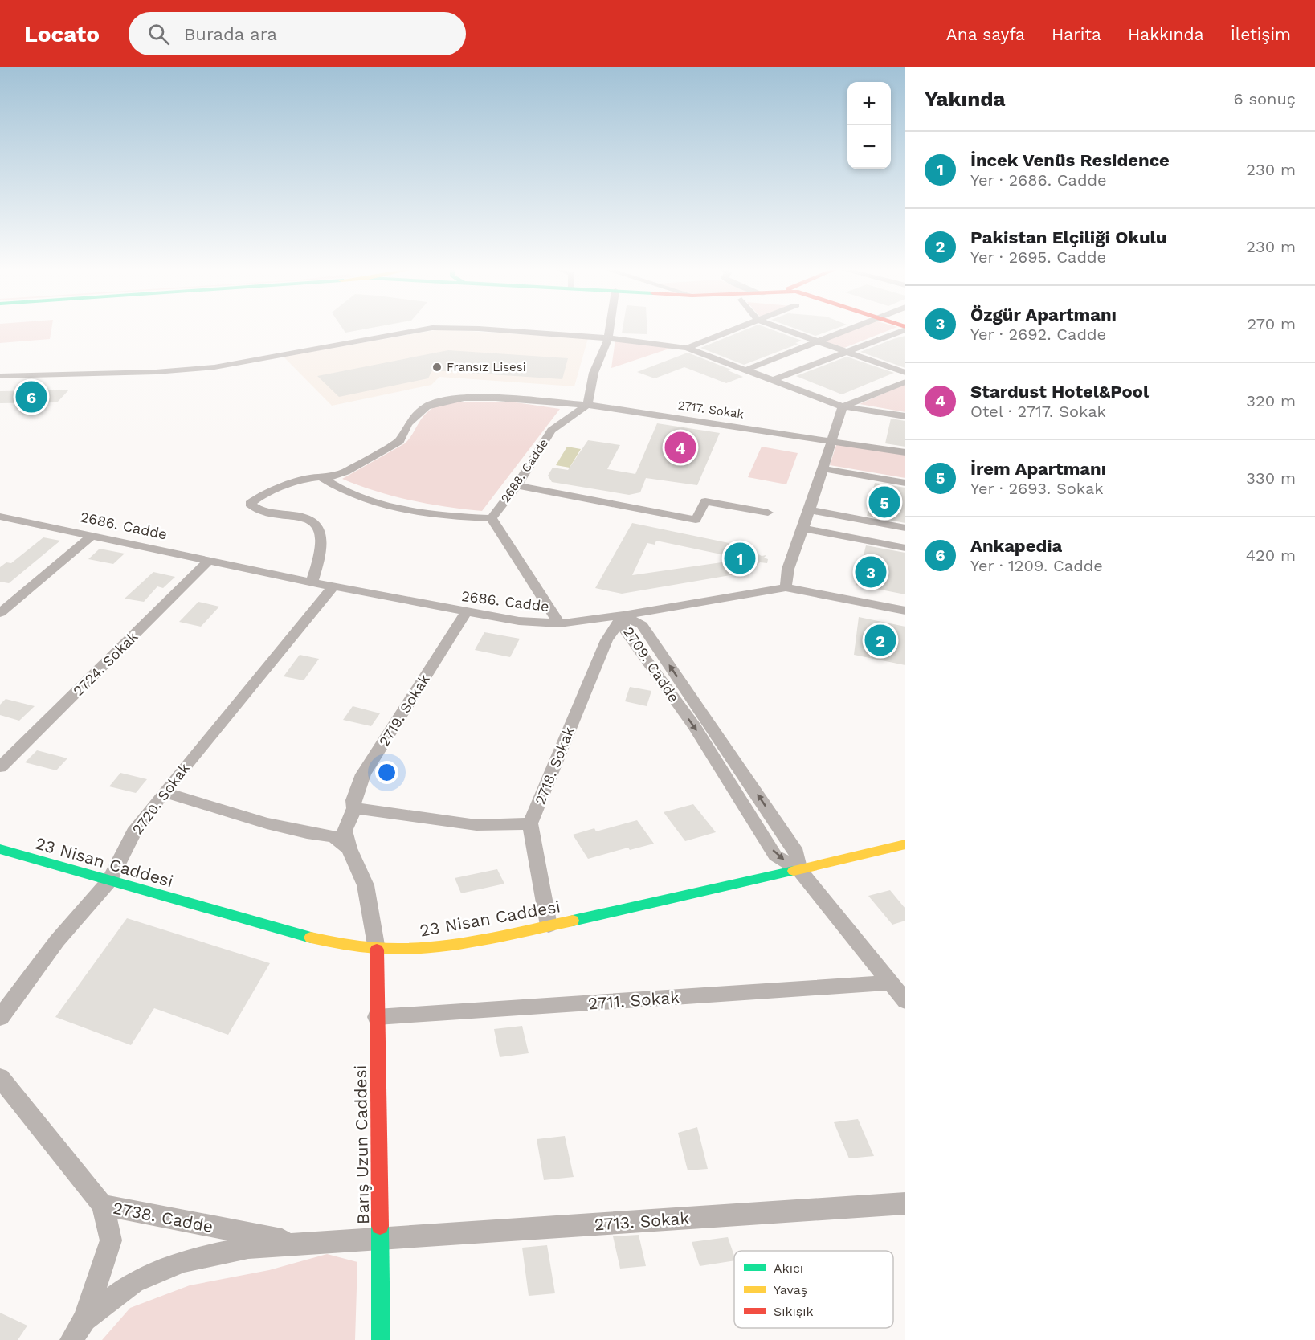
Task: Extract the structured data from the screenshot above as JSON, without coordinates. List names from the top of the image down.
{
  "streets": {
    "main road": ["23 Nisan Caddesi", "Barış Uzun Caddesi"],
    "street": [
      "2717. Sokak",
      "2688. Cadde",
      "2686. Cadde",
      "2724. Sokak",
      "2709. Cadde",
      "2719. Sokak",
      "2718. Sokak",
      "2720. Sokak",
      "2711. Sokak",
      "2738. Cadde",
      "2713. Sokak"
    ]
  },
  "crossings": [
    ["2717. Sokak", "2688. Cadde"],
    ["2717. Sokak", "2686. Cadde"],
    ["2688. Cadde", "2686. Cadde"],
    ["2686. Cadde", "2724. Sokak"],
    ["2686. Cadde", "2709. Cadde"],
    ["2686. Cadde", "2719. Sokak"],
    ["2686. Cadde", "2718. Sokak"],
    ["2686. Cadde", "2720. Sokak"],
    ["2709. Cadde", "2718. Sokak"],
    ["2709. Cadde", "23 Nisan Caddesi"],
    ["2709. Cadde", "2711. Sokak"],
    ["2719. Sokak", "23 Nisan Caddesi"],
    ["2719. Sokak", "Barış Uzun Caddesi"],
    ["2718. Sokak", "23 Nisan Caddesi"],
    ["2720. Sokak", "23 Nisan Caddesi"],
    ["23 Nisan Caddesi", "Barış Uzun Caddesi"],
    ["2711. Sokak", "Barış Uzun Caddesi"],
    ["Barış Uzun Caddesi", "2738. Cadde"],
    ["Barış Uzun Caddesi", "2713. Sokak"],
    ["2738. Cadde", "2713. Sokak"]
  ],
  "places": ["Fransız Lisesi"],
  "legend": ["Akıcı", "Yavaş", "Sıkışık"],
  "page": {
    "header": "Locato",
    "search": "Burada ara",
    "nav": [
      "Ana sayfa",
      "Harita",
      "Hakkında",
      "İletişim"
    ],
    "heading": ["Yakında", "6 sonuç"],
    "map_buttons": ["+", "−"],
    "list": [
      {
        "mark": "1",
        "name": "İncek Venüs Residence",
        "note": "Yer · 2686. Cadde",
        "value": "230 m"
      },
      {
        "mark": "2",
        "name": "Pakistan Elçiliği Okulu",
        "note": "Yer · 2695. Cadde",
        "value": "230 m"
      },
      {
        "mark": "3",
        "name": "Özgür Apartmanı",
        "note": "Yer · 2692. Cadde",
        "value": "270 m"
      },
      {
        "mark": "4",
        "name": "Stardust Hotel&Pool",
        "note": "Otel · 2717. Sokak",
        "value": "320 m"
      },
      {
        "mark": "5",
        "name": "İrem Apartmanı",
        "note": "Yer · 2693. Sokak",
        "value": "330 m"
      },
      {
        "mark": "6",
        "name": "Ankapedia",
        "note": "Yer · 1209. Cadde",
        "value": "420 m"
      }
    ],
    "pins": [
      "6",
      "4",
      "5",
      "1",
      "3",
      "2"
    ]
  }
}
